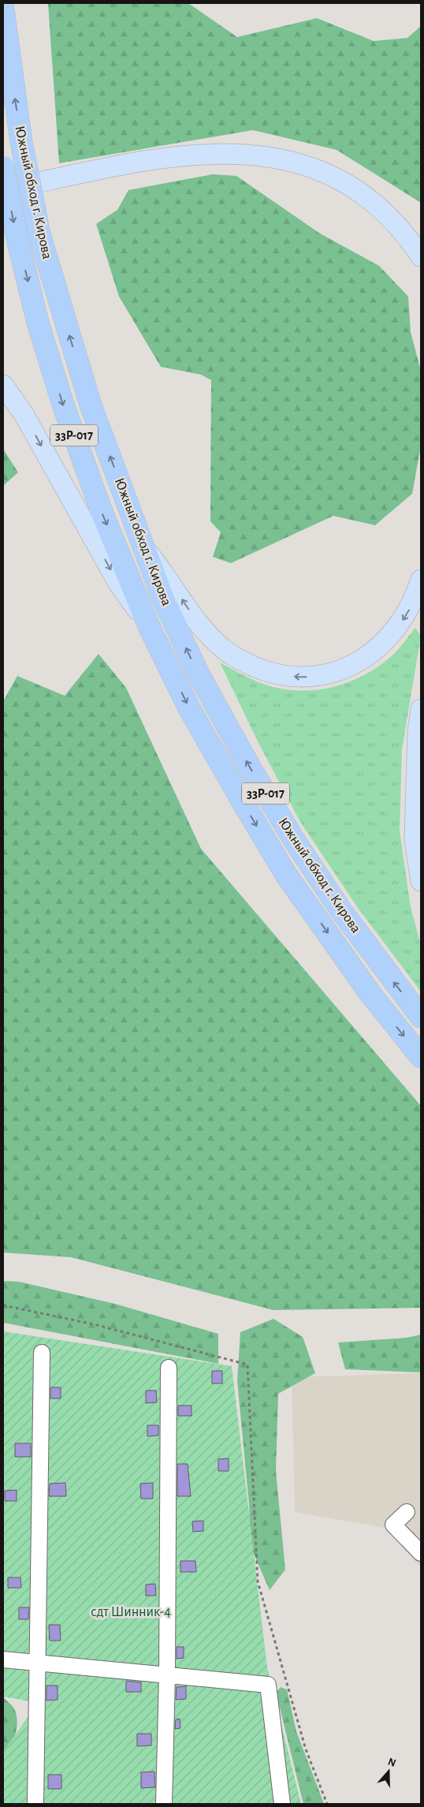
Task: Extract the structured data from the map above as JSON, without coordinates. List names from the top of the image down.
{
  "streets": {
    "highway": ["Южный обход г. Кирова", "33Р-017"]
  },
  "parks": ["сдт Шинник-4"],
  "north": "top"
}
